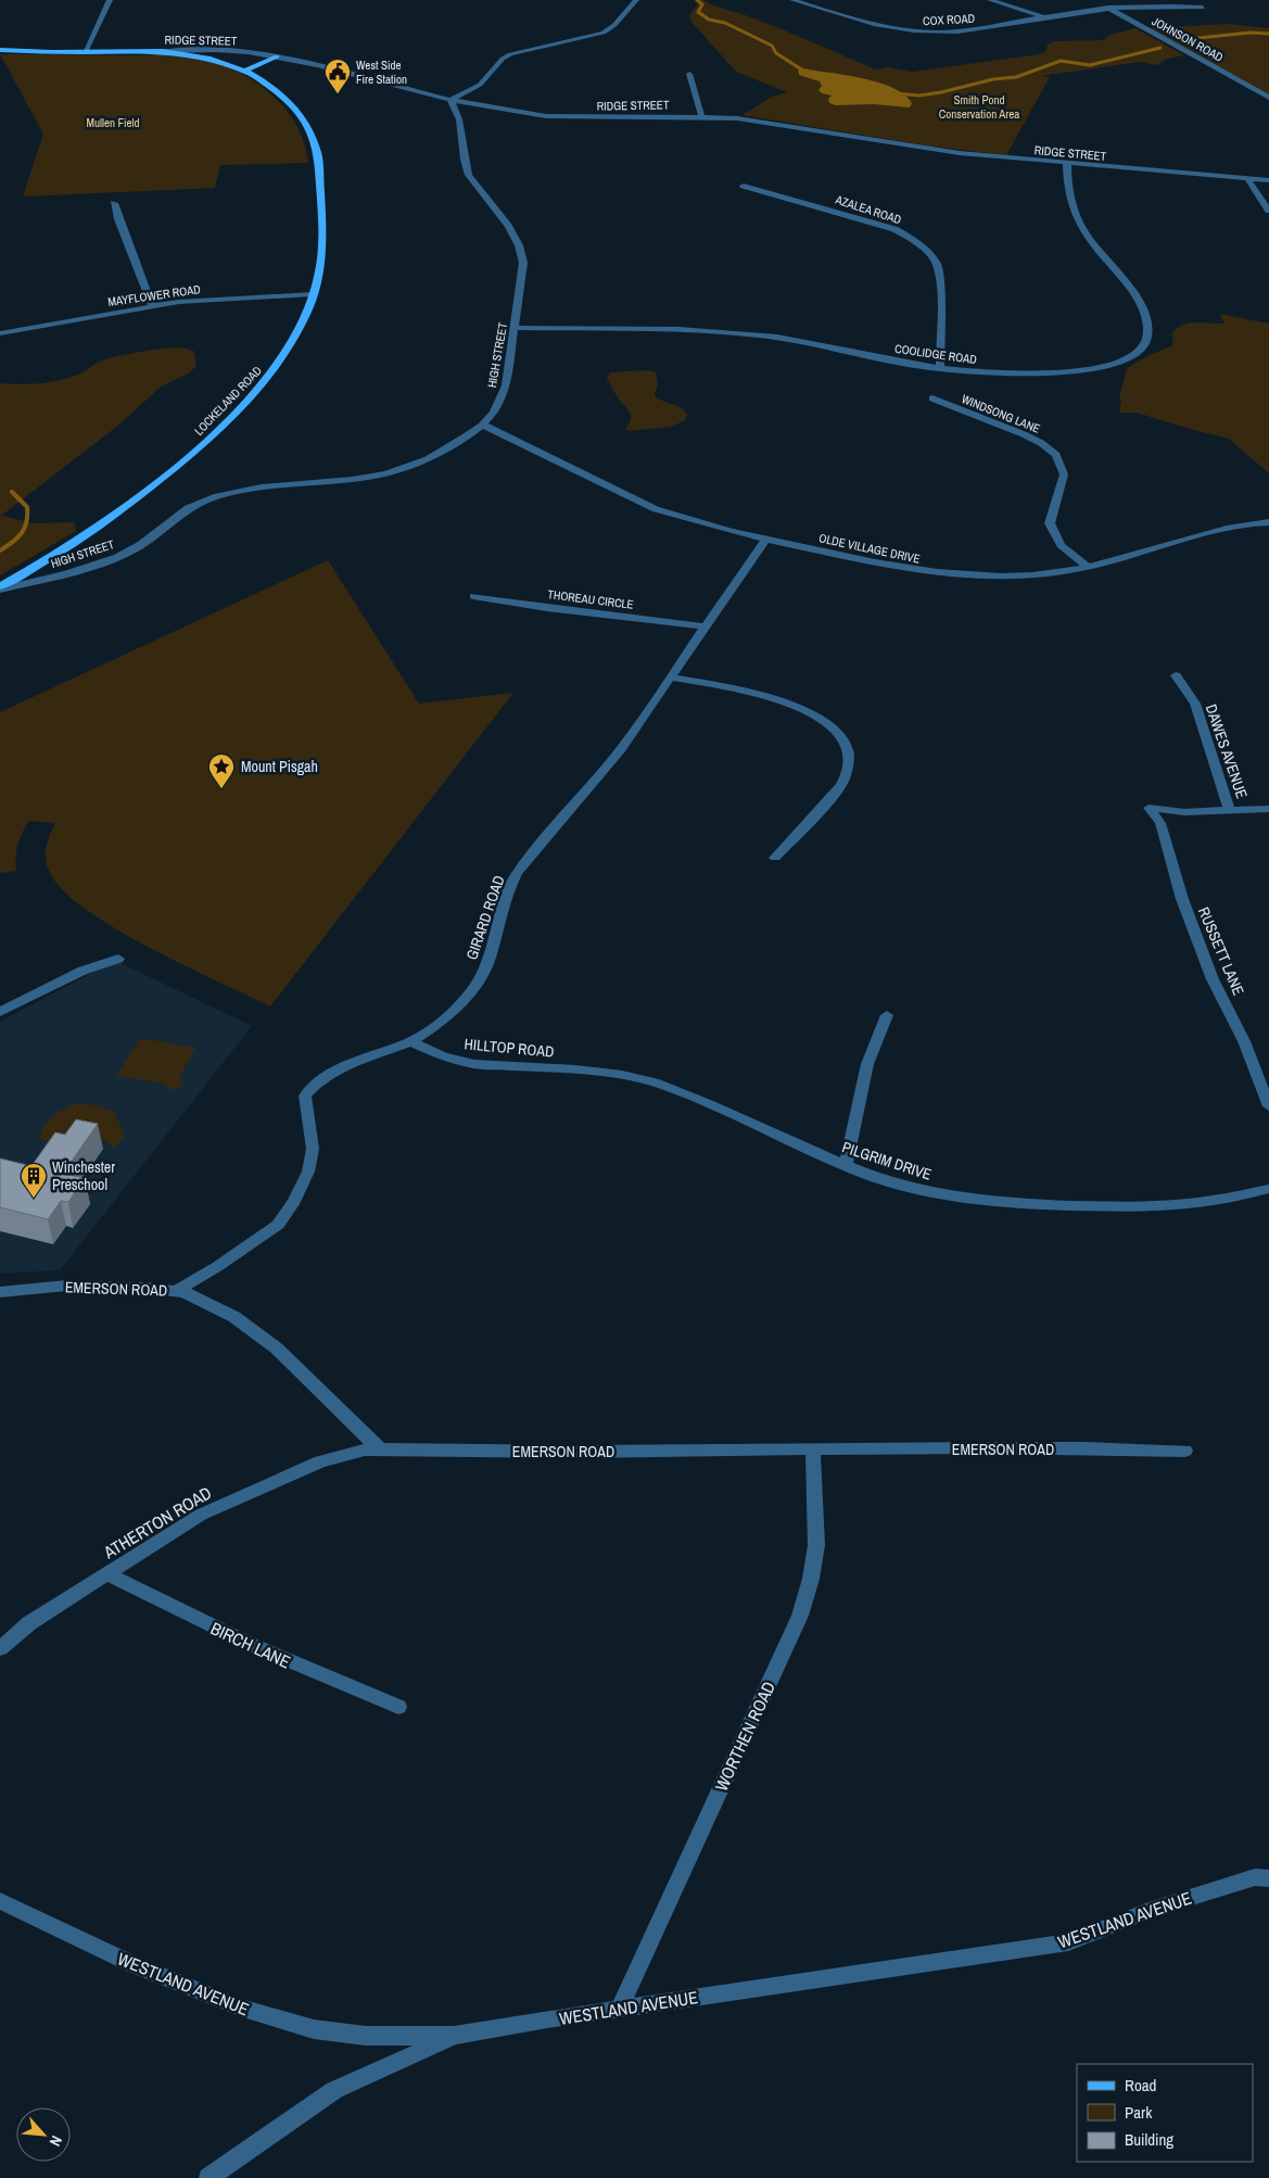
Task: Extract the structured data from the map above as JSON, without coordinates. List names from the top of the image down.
{
  "streets": {
    "main road": ["RIDGE STREET", "LOCKELAND ROAD"],
    "street": [
      "COX ROAD",
      "JOHNSON ROAD",
      "AZALEA ROAD",
      "MAYFLOWER ROAD",
      "COOLIDGE ROAD",
      "HIGH STREET",
      "WINDSONG LANE",
      "OLDE VILLAGE DRIVE",
      "THOREAU CIRCLE",
      "DAWES AVENUE",
      "GIRARD ROAD",
      "RUSSETT LANE",
      "HILLTOP ROAD",
      "PILGRIM DRIVE",
      "EMERSON ROAD",
      "ATHERTON ROAD",
      "BIRCH LANE",
      "WORTHEN ROAD",
      "WESTLAND AVENUE"
    ]
  },
  "crossings": [
    ["COX ROAD", "JOHNSON ROAD"],
    ["RIDGE STREET", "COOLIDGE ROAD"],
    ["RIDGE STREET", "HIGH STREET"],
    ["RIDGE STREET", "LOCKELAND ROAD"],
    ["AZALEA ROAD", "COOLIDGE ROAD"],
    ["MAYFLOWER ROAD", "LOCKELAND ROAD"],
    ["COOLIDGE ROAD", "HIGH STREET"],
    ["HIGH STREET", "LOCKELAND ROAD"],
    ["HIGH STREET", "OLDE VILLAGE DRIVE"],
    ["WINDSONG LANE", "OLDE VILLAGE DRIVE"],
    ["OLDE VILLAGE DRIVE", "GIRARD ROAD"],
    ["THOREAU CIRCLE", "GIRARD ROAD"],
    ["DAWES AVENUE", "RUSSETT LANE"],
    ["GIRARD ROAD", "HILLTOP ROAD"],
    ["GIRARD ROAD", "EMERSON ROAD"],
    ["HILLTOP ROAD", "PILGRIM DRIVE"],
    ["EMERSON ROAD", "ATHERTON ROAD"],
    ["EMERSON ROAD", "WORTHEN ROAD"],
    ["ATHERTON ROAD", "BIRCH LANE"],
    ["WORTHEN ROAD", "WESTLAND AVENUE"]
  ],
  "parks": ["Smith Pond Conservation Area", "Mullen Field"],
  "places": {
    "public building": ["West Side Fire Station"],
    "place": ["Mount Pisgah"],
    "building": ["Winchester Preschool"]
  },
  "legend": ["Road", "Park", "Building"],
  "north": "bottom right"
}
